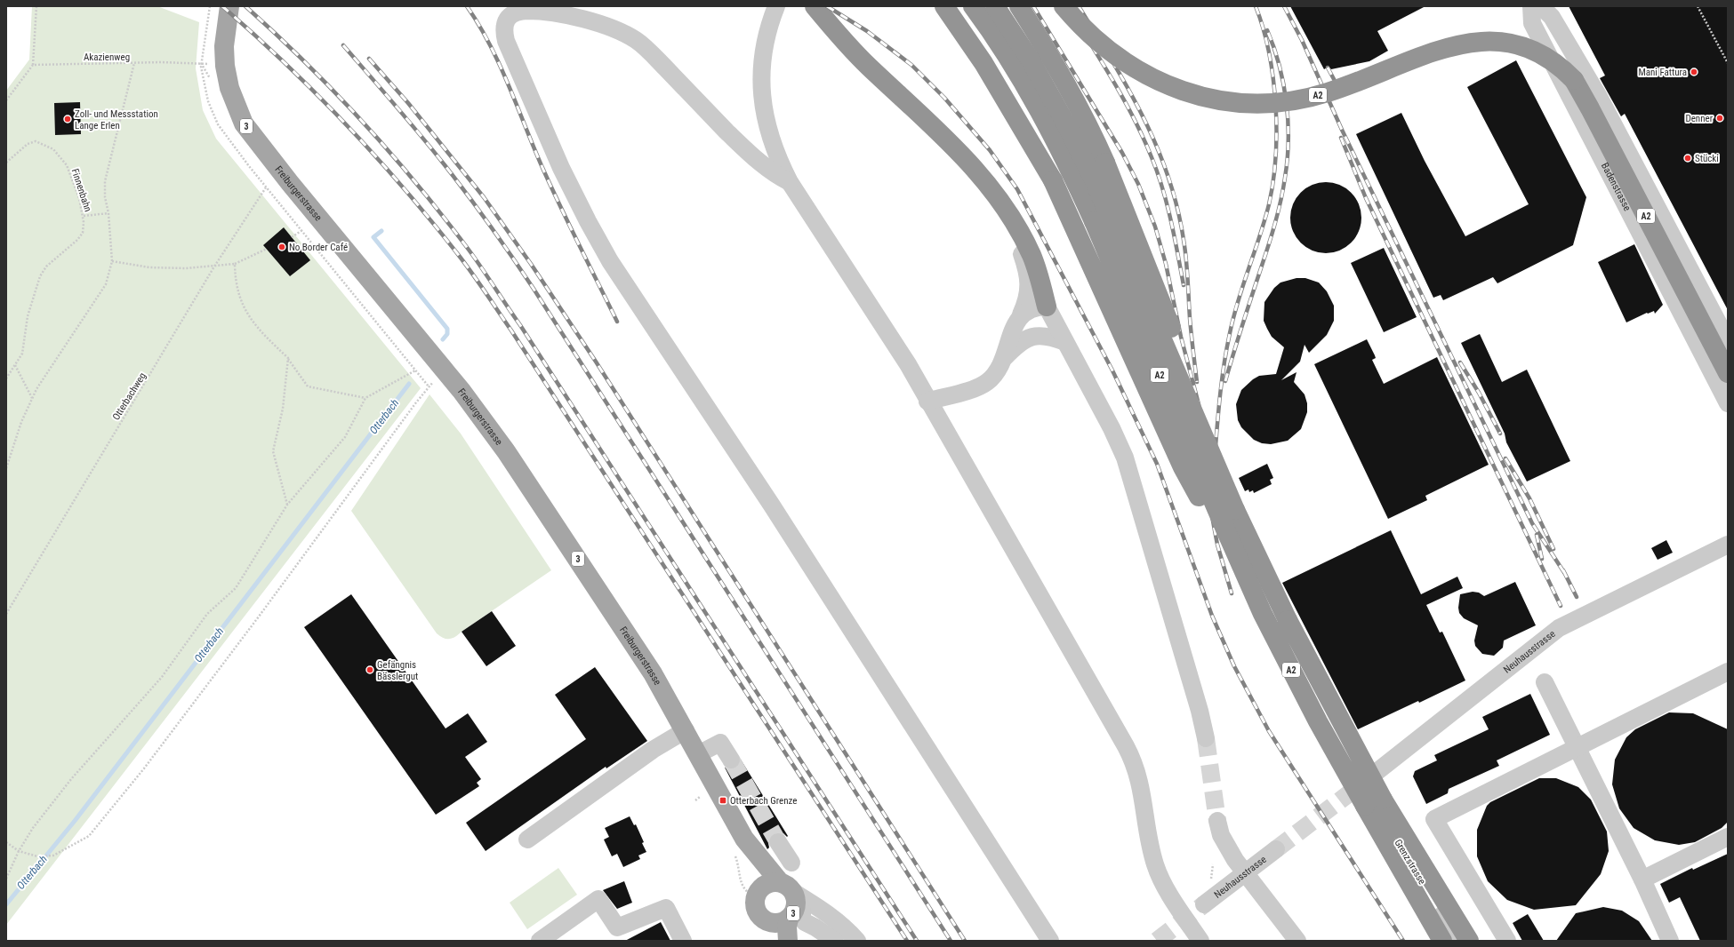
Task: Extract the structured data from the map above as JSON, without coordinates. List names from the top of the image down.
{
  "streets": {
    "highway": ["A2"],
    "main road": ["3", "Freiburgerstrasse"],
    "street": ["Badenstrasse", "Neuhausstrasse", "Grenzstrasse"],
    "path": ["Akazienweg", "Finnenbahn", "Otterbachweg"]
  },
  "crossings": [
    ["Akazienweg", "Freiburgerstrasse"],
    ["3", "Freiburgerstrasse"],
    ["Neuhausstrasse", "Grenzstrasse"]
  ],
  "water": ["Otterbach"],
  "places": {
    "other": [
      "Mani Fattura",
      "Denner",
      "Zoll- und Messstation Lange Erlen",
      "Stücki",
      "No Border Café",
      "Gefängnis Bässlergut"
    ],
    "transit": ["Otterbach Grenze"]
  }
}
